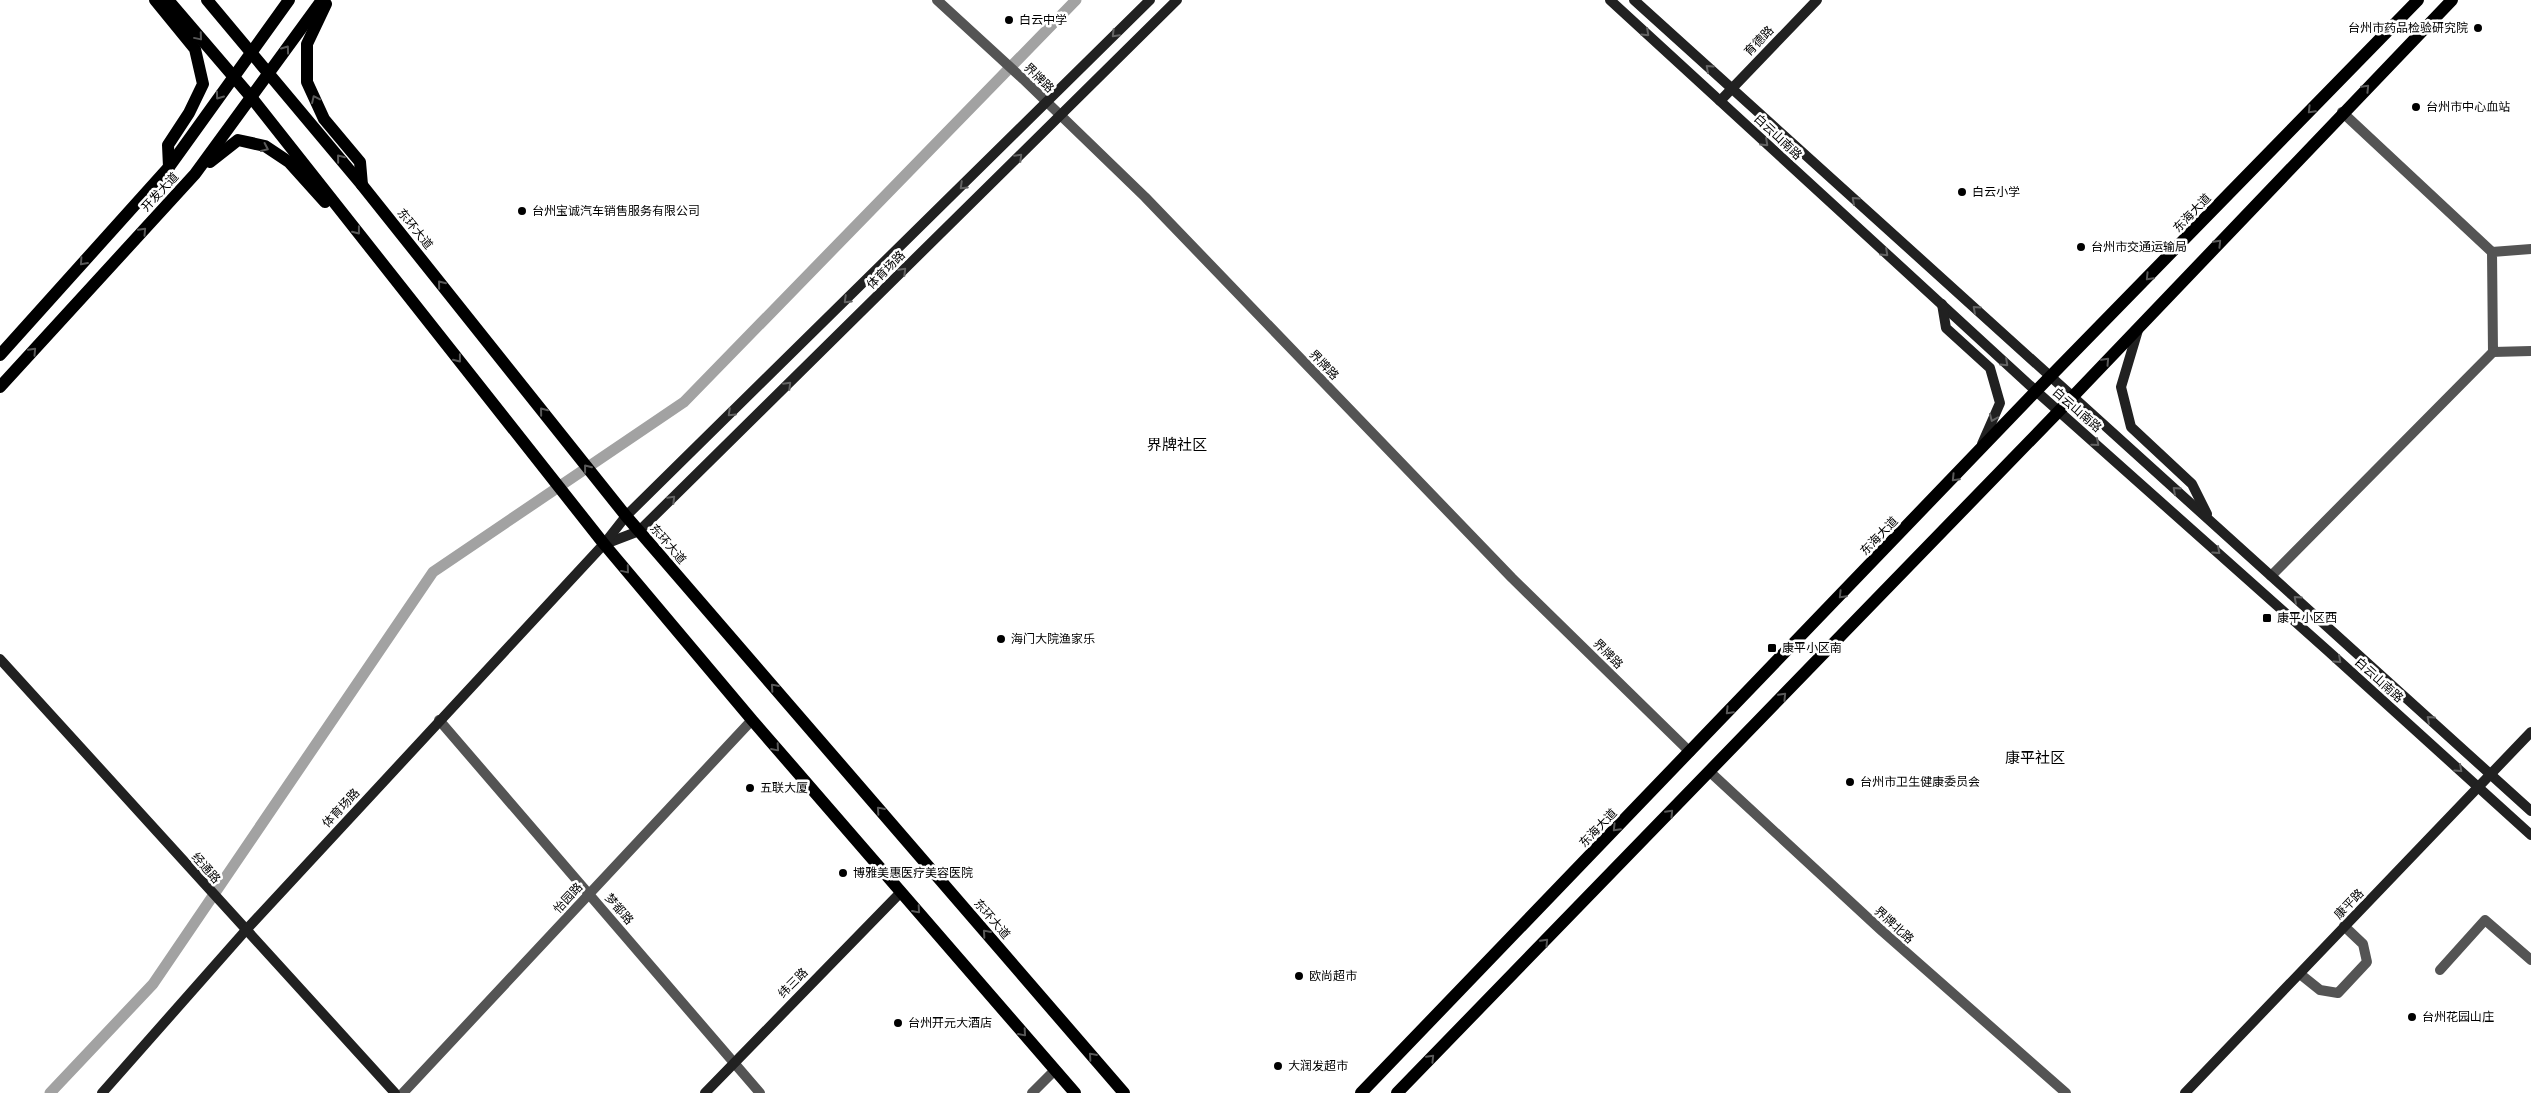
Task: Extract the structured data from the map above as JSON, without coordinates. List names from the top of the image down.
{
  "streets": {
    "main road": [
      "育德路",
      "白云山南路",
      "开发大道",
      "东海大道",
      "东环大道",
      "体育场路",
      "经通路",
      "康平路",
      "纬三路"
    ],
    "street": [
      "界牌路",
      "怡园路",
      "梦都路",
      "界牌北路"
    ]
  },
  "crossings": [
    ["育德路", "白云山南路"],
    ["界牌路", "东海大道"],
    ["界牌路", "体育场路"],
    ["白云山南路", "东海大道"],
    ["白云山南路", "康平路"],
    ["开发大道", "东环大道"],
    ["东环大道", "体育场路"],
    ["体育场路", "经通路"],
    ["体育场路", "梦都路"],
    ["怡园路", "梦都路"],
    ["梦都路", "纬三路"]
  ],
  "districts": ["界牌社区", "康平社区"],
  "places": {
    "other": [
      "白云中学",
      "台州市药品检验研究院",
      "台州市中心血站",
      "白云小学",
      "台州宝诚汽车销售服务有限公司",
      "台州市交通运输局",
      "海门大院渔家乐",
      "台州市卫生健康委员会",
      "五联大厦",
      "博雅美惠医疗美容医院",
      "欧尚超市",
      "台州花园山庄",
      "台州开元大酒店",
      "大润发超市"
    ],
    "transit": ["康平小区西", "康平小区南"]
  }
}
